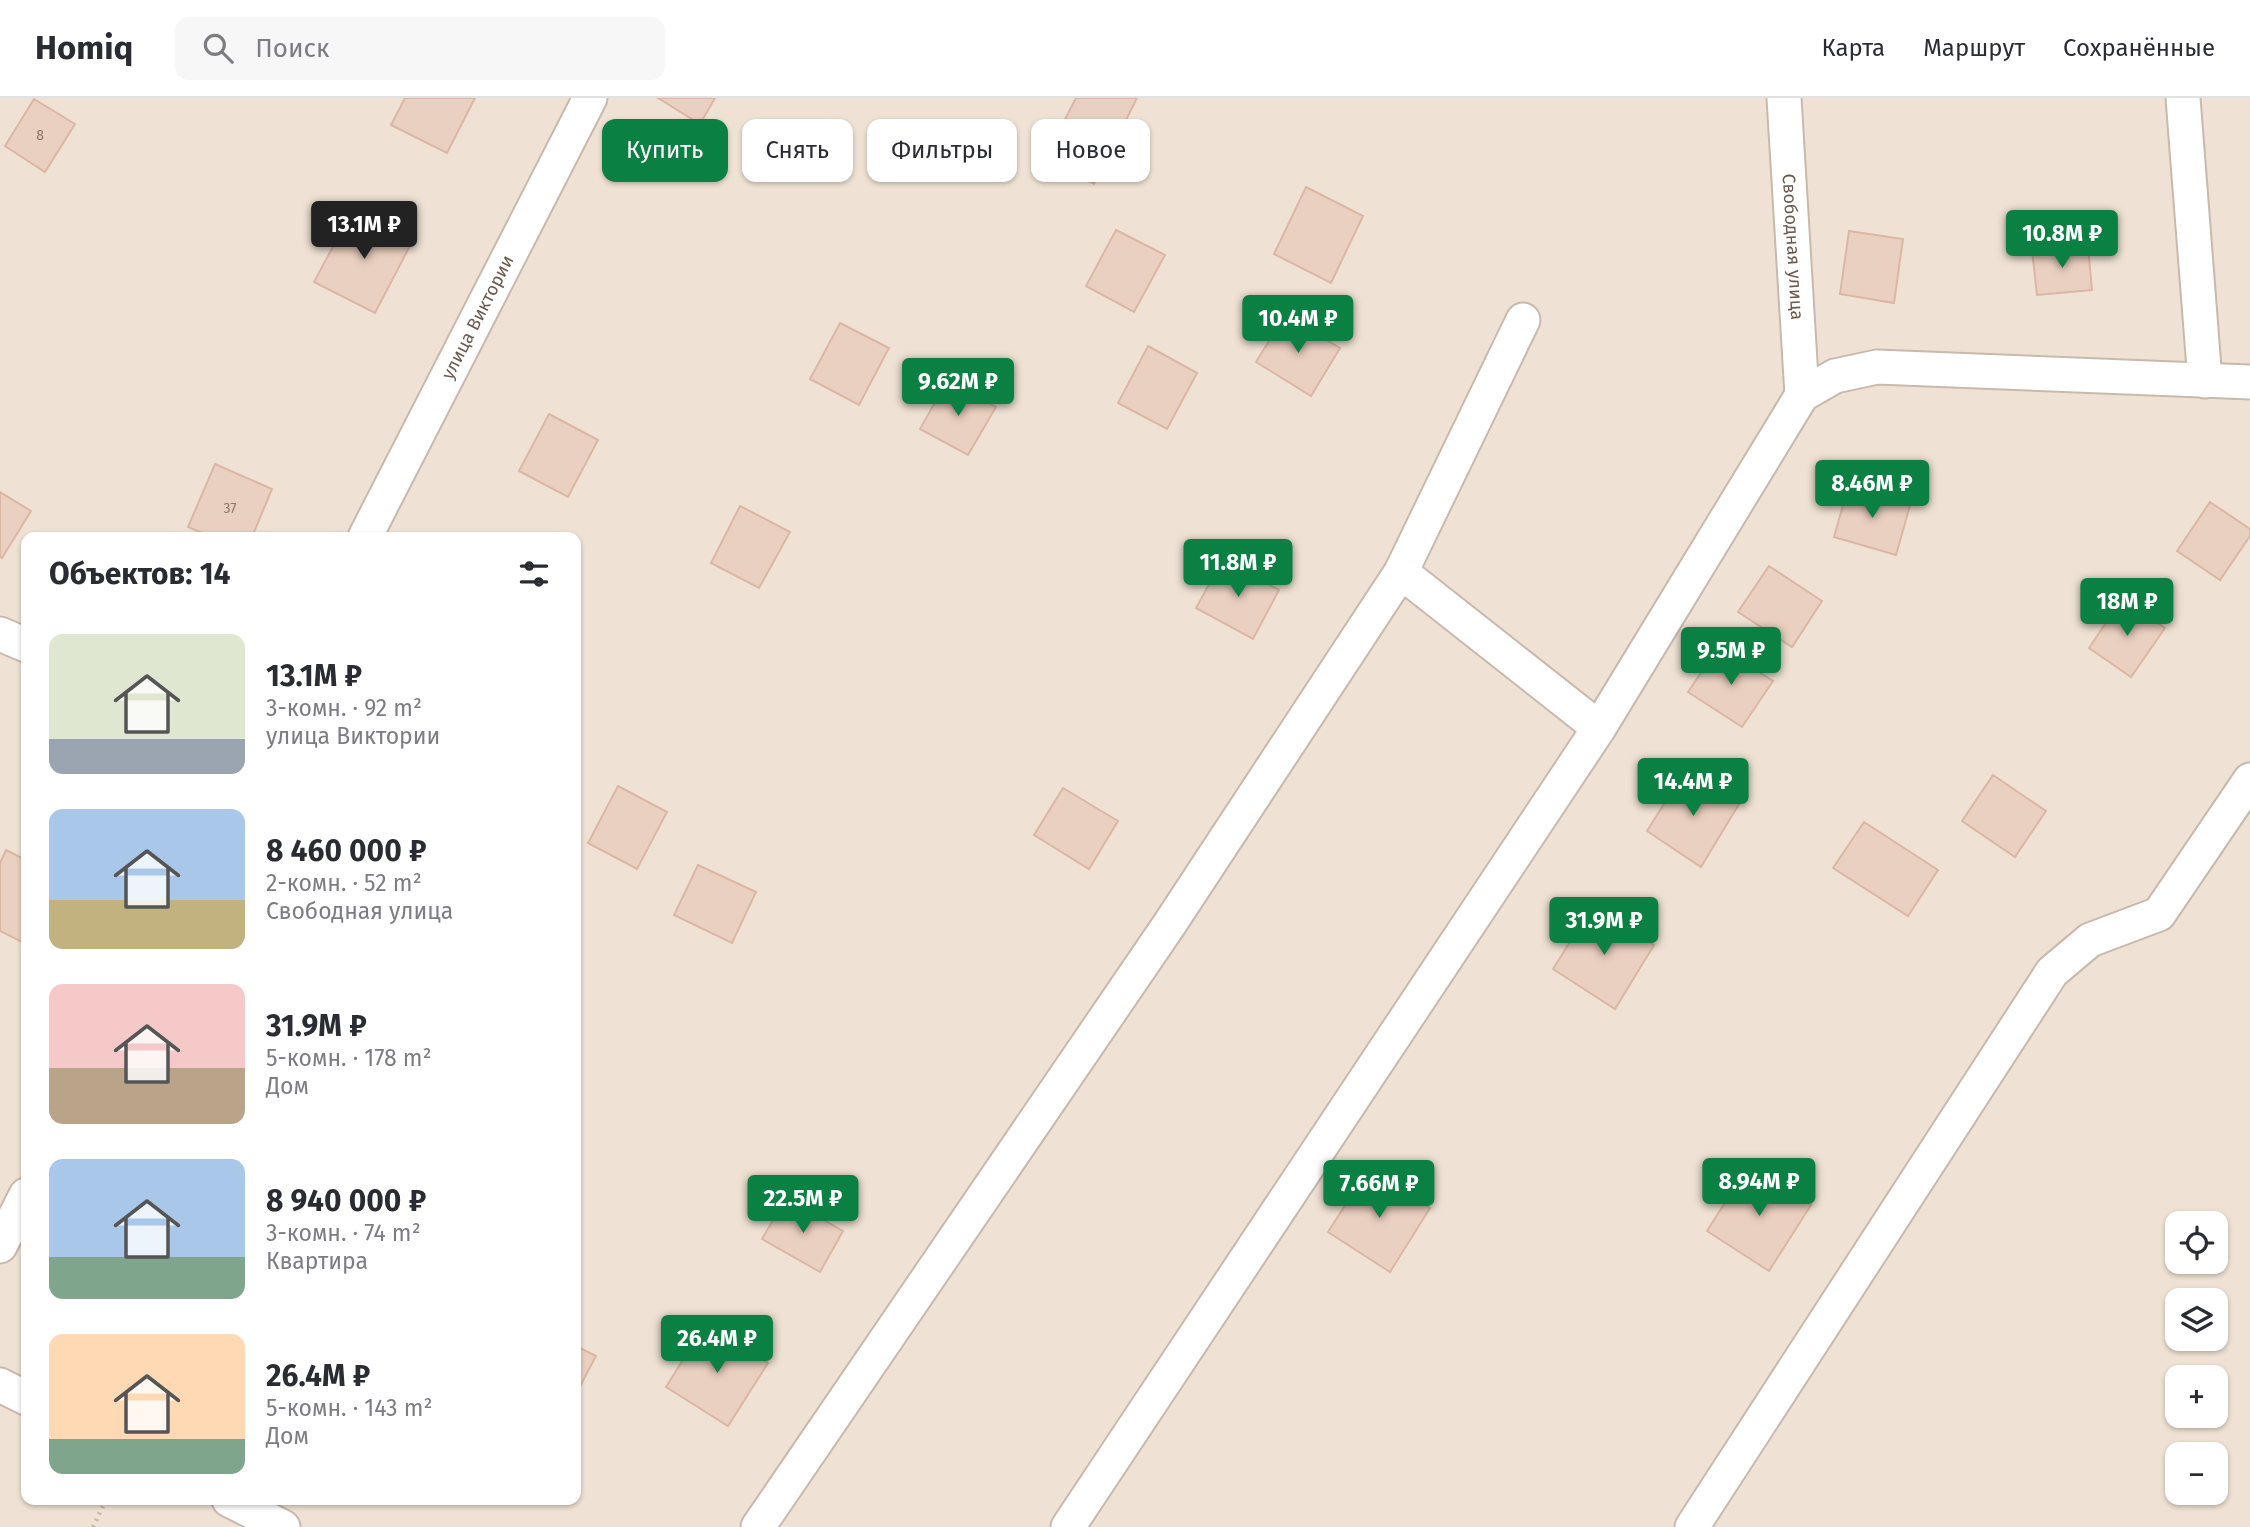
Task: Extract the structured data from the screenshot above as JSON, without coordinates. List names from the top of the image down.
{
  "streets": {
    "street": ["Свободная улица", "улица Виктории"]
  },
  "house_numbers": ["8", "37"],
  "page": {
    "header": "Homiq",
    "search": "Поиск",
    "nav": ["Карта", "Маршрут", "Сохранённые"],
    "chip": [
      "Купить",
      "Снять",
      "Фильтры",
      "Новое"
    ],
    "price": [
      "13.1M ₽",
      "10.8M ₽",
      "10.4M ₽",
      "9.62M ₽",
      "8.46M ₽",
      "11.8M ₽",
      "18M ₽",
      "9.5M ₽",
      "14.4M ₽",
      "31.9M ₽",
      "8.94M ₽",
      "7.66M ₽",
      "22.5M ₽",
      "26.4M ₽"
    ],
    "heading": "Объектов: 14",
    "list": [
      {
        "name": "13.1M ₽",
        "note": "3-комн. · 92 m² · улица Виктории"
      },
      {
        "name": "8 460 000 ₽",
        "note": "2-комн. · 52 m² · Свободная улица"
      },
      {
        "name": "31.9M ₽",
        "note": "5-комн. · 178 m² · Дом"
      },
      {
        "name": "8 940 000 ₽",
        "note": "3-комн. · 74 m² · Квартира"
      },
      {
        "name": "26.4M ₽",
        "note": "5-комн. · 143 m² · Дом"
      }
    ],
    "map_buttons": ["+", "−"]
  }
}
